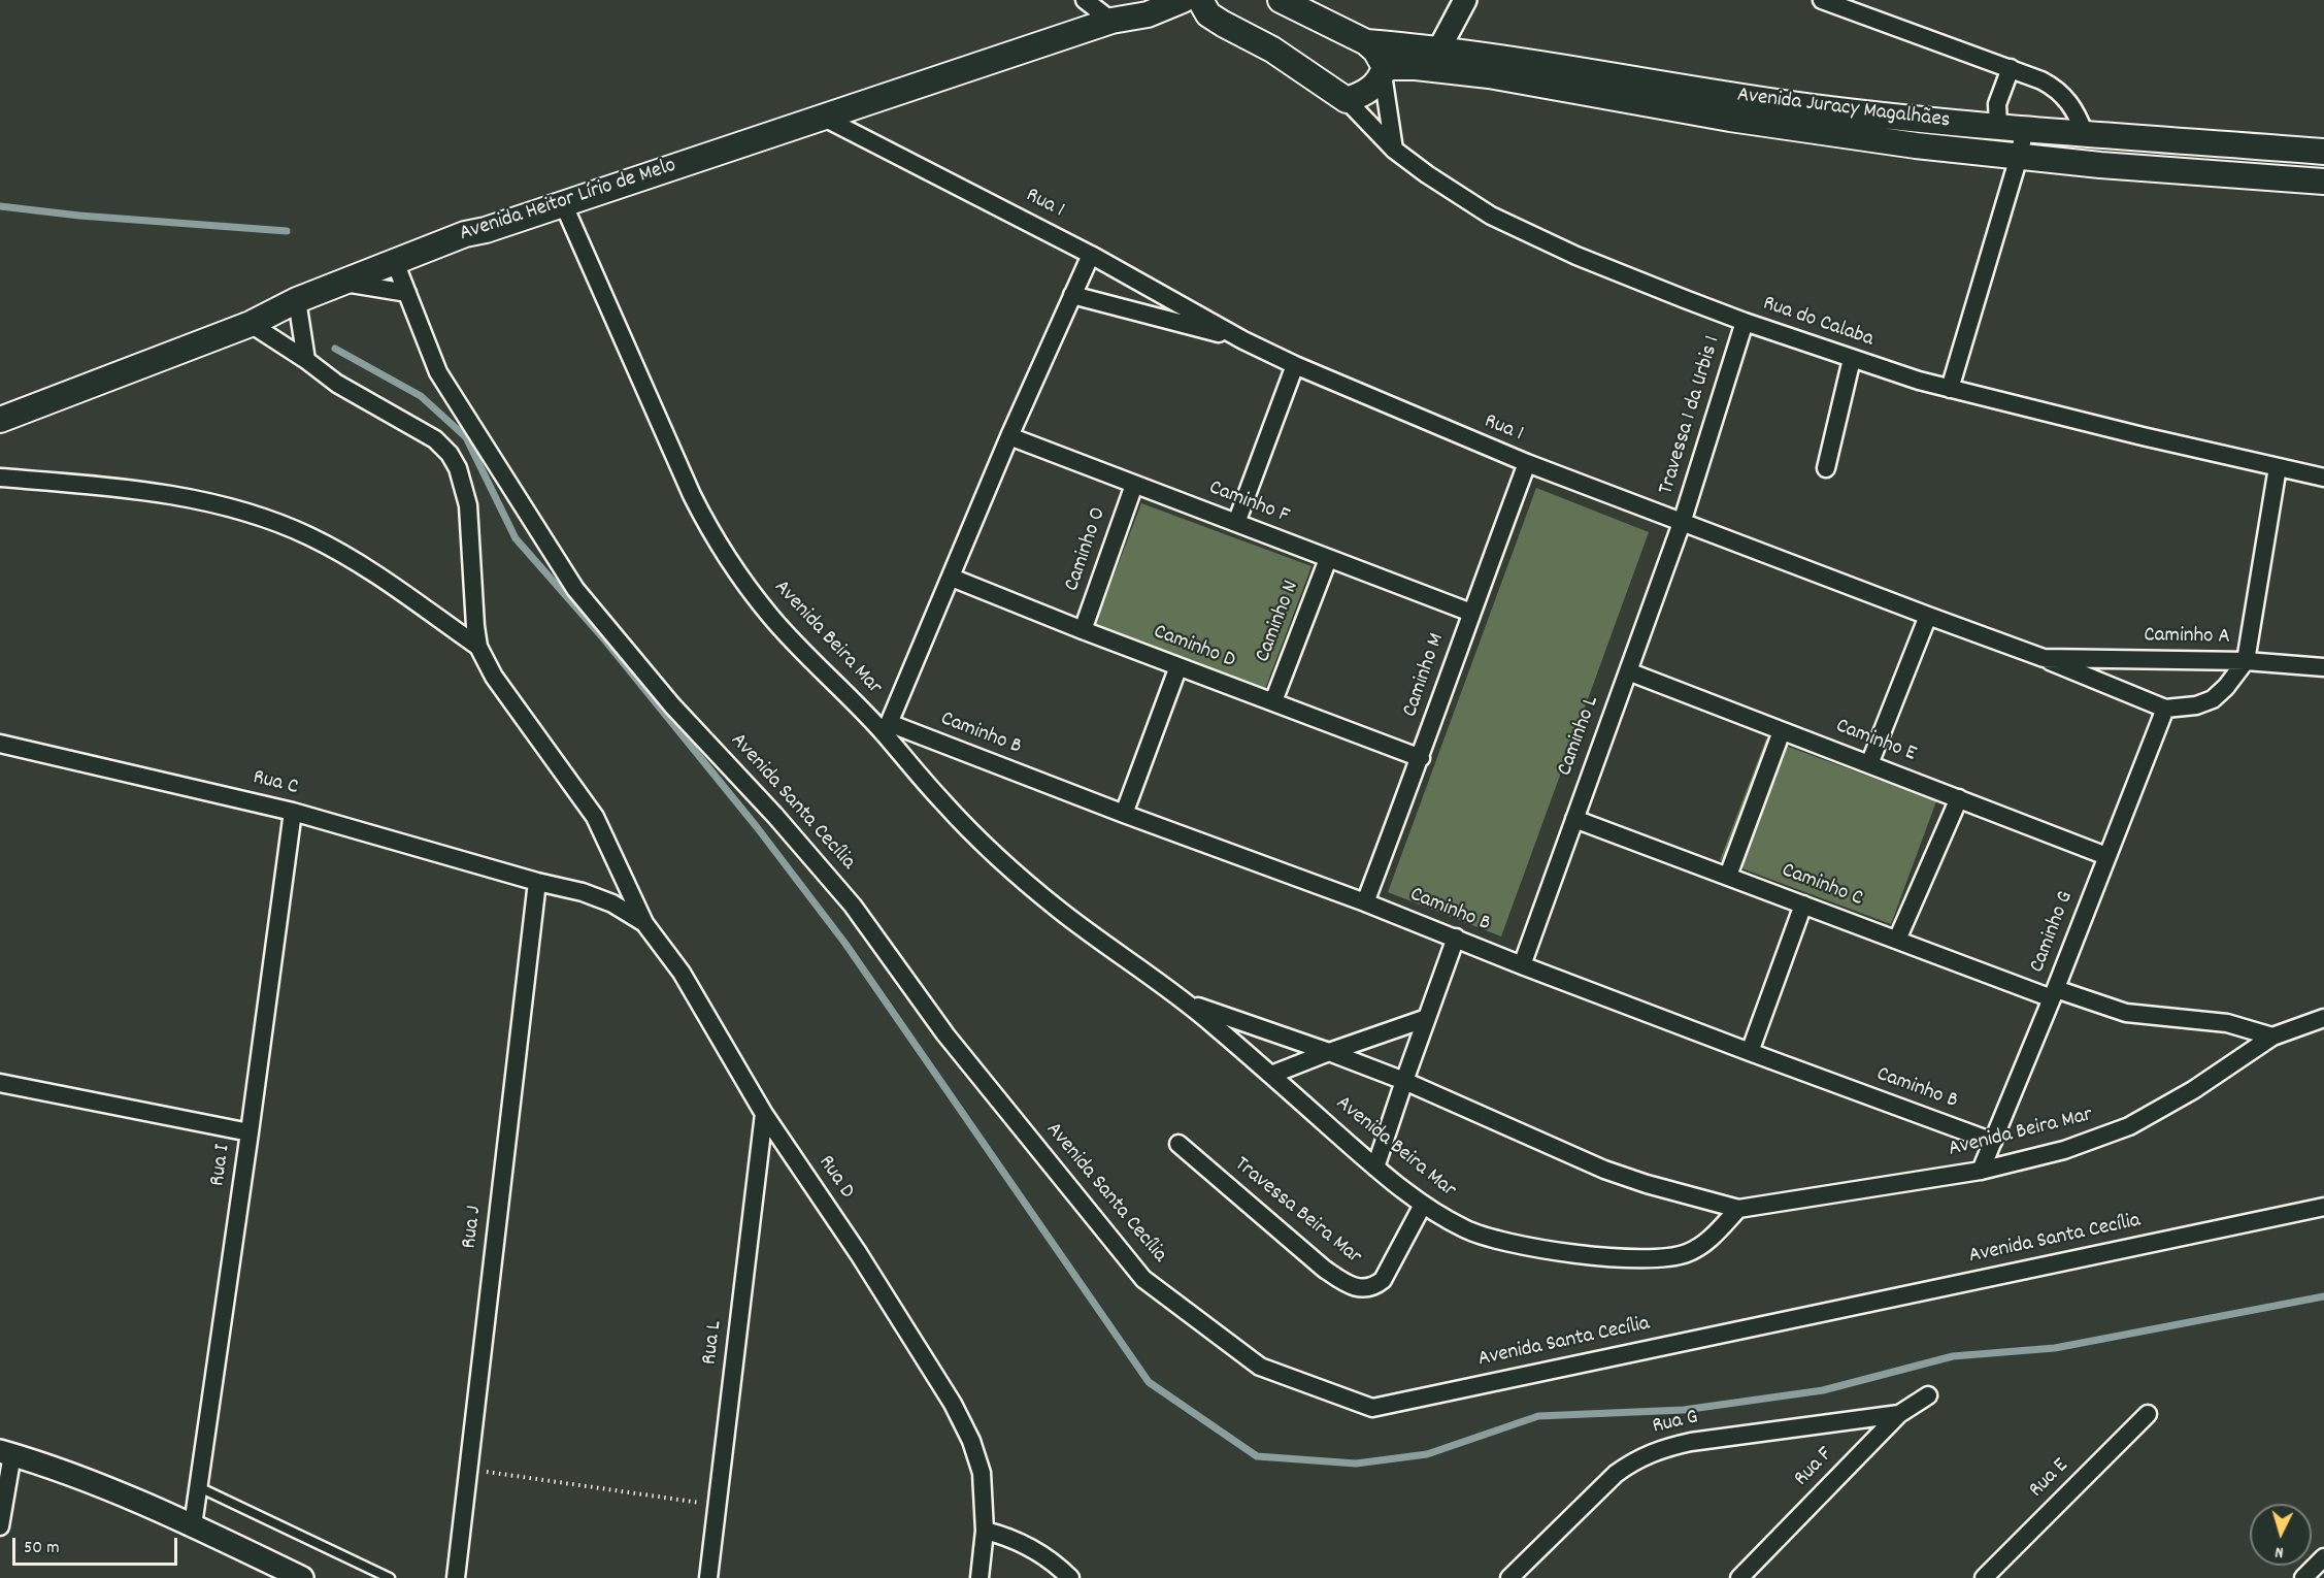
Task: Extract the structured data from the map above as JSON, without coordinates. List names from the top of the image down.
{
  "streets": {
    "main road": ["Avenida Juracy Magalhães", "Avenida Heitor Lírio de Melo"],
    "street": [
      "Rua 1",
      "Rua do Calaba",
      "Travessa 1 da Urbis 1",
      "Caminho F",
      "Caminho O",
      "Caminho N",
      "Caminho A",
      "Avenida Beira Mar",
      "Caminho D",
      "Caminho M",
      "Caminho B",
      "Caminho L",
      "Caminho E",
      "Rua C",
      "Avenida Santa Cecília",
      "Caminho C",
      "Caminho G",
      "Rua I",
      "Rua D",
      "Travessa Beira Mar",
      "Rua J",
      "Rua L",
      "Rua G",
      "Rua F",
      "Rua E"
    ]
  },
  "crossings": [
    ["Avenida Heitor Lírio de Melo", "Rua 1"],
    ["Avenida Heitor Lírio de Melo", "Avenida Beira Mar"],
    ["Avenida Heitor Lírio de Melo", "Avenida Santa Cecília"],
    ["Rua 1", "Travessa 1 da Urbis 1"],
    ["Rua 1", "Caminho A"],
    ["Rua 1", "Caminho M"],
    ["Rua 1", "Caminho L"],
    ["Rua do Calaba", "Travessa 1 da Urbis 1"],
    ["Travessa 1 da Urbis 1", "Caminho A"],
    ["Travessa 1 da Urbis 1", "Caminho L"],
    ["Caminho F", "Caminho O"],
    ["Caminho F", "Caminho N"],
    ["Caminho F", "Caminho M"],
    ["Caminho O", "Caminho D"],
    ["Caminho N", "Caminho D"],
    ["Caminho A", "Caminho L"],
    ["Caminho A", "Caminho G"],
    ["Avenida Beira Mar", "Caminho B"],
    ["Avenida Beira Mar", "Caminho C"],
    ["Avenida Beira Mar", "Caminho G"],
    ["Avenida Beira Mar", "Travessa Beira Mar"],
    ["Caminho D", "Caminho M"],
    ["Caminho M", "Caminho B"],
    ["Caminho B", "Caminho L"],
    ["Caminho B", "Caminho G"],
    ["Caminho L", "Caminho E"],
    ["Caminho L", "Caminho C"],
    ["Caminho E", "Caminho G"],
    ["Rua C", "Rua I"],
    ["Rua C", "Rua D"],
    ["Rua C", "Rua J"],
    ["Caminho C", "Caminho G"],
    ["Rua D", "Rua J"],
    ["Rua D", "Rua L"],
    ["Rua G", "Rua F"]
  ],
  "scale_bar": "50 m",
  "north": "bottom"
}
